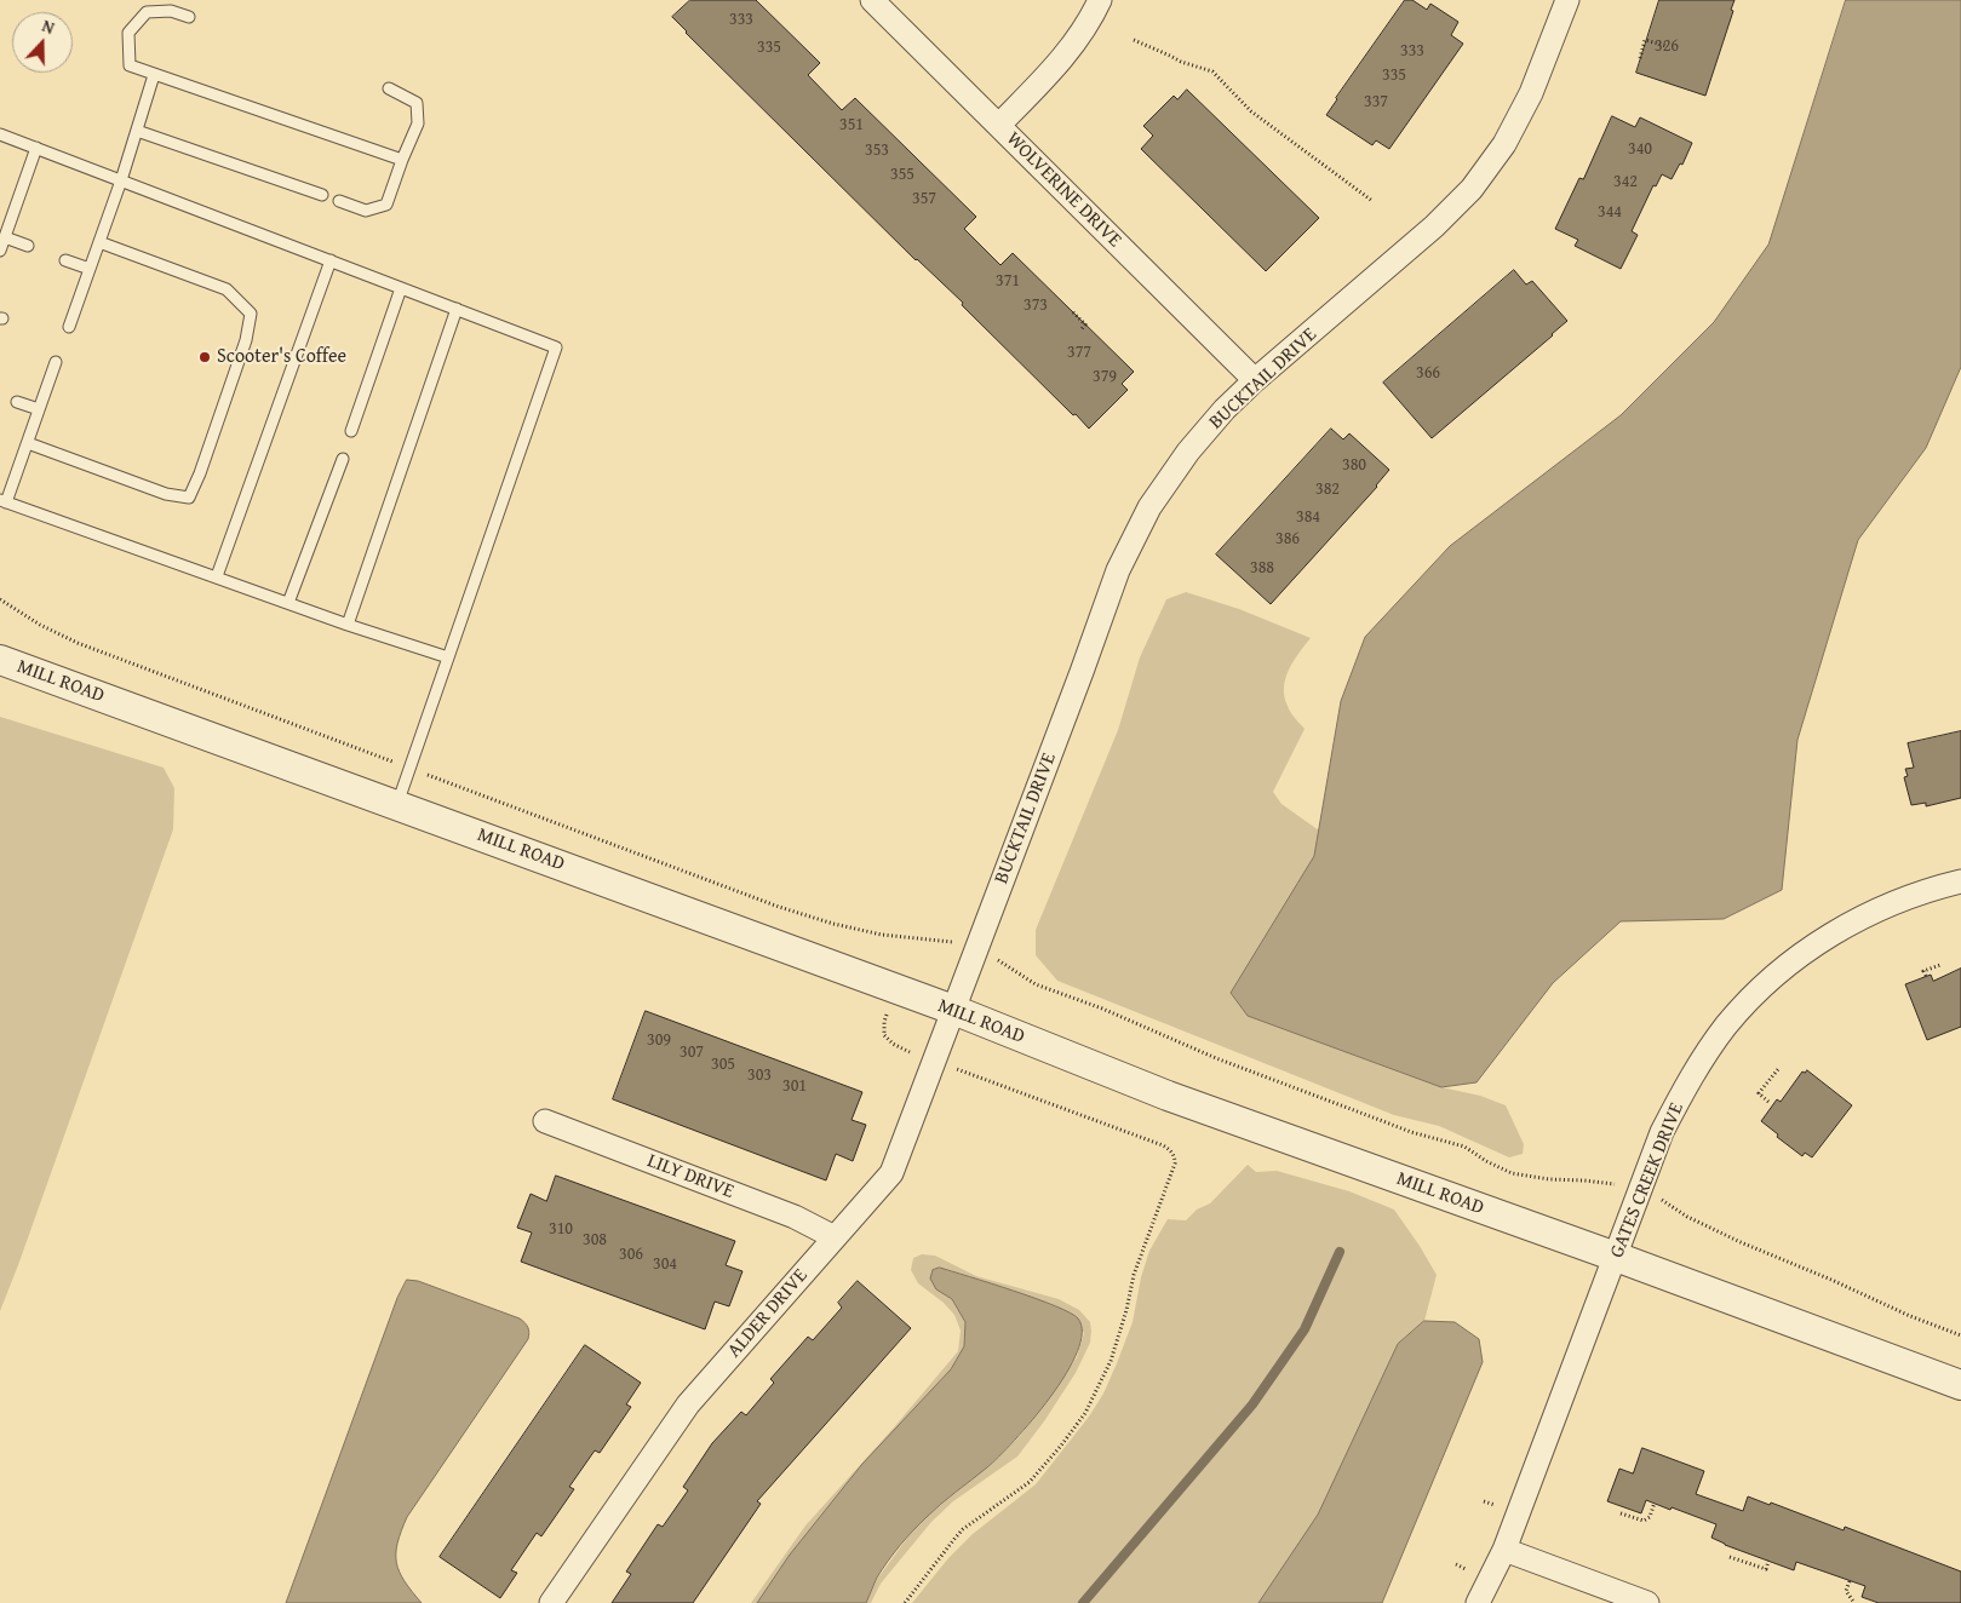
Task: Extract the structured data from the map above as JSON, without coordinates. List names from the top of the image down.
{
  "streets": {
    "street": [
      "WOLVERINE DRIVE",
      "BUCKTAIL DRIVE",
      "MILL ROAD",
      "LILY DRIVE",
      "GATES CREEK DRIVE",
      "ALDER DRIVE"
    ]
  },
  "crossings": [
    ["WOLVERINE DRIVE", "BUCKTAIL DRIVE"],
    ["BUCKTAIL DRIVE", "MILL ROAD"],
    ["BUCKTAIL DRIVE", "ALDER DRIVE"],
    ["MILL ROAD", "GATES CREEK DRIVE"],
    ["MILL ROAD", "ALDER DRIVE"],
    ["LILY DRIVE", "ALDER DRIVE"]
  ],
  "places": ["Scooter's Coffee"],
  "house_numbers": [
    "333",
    "326",
    "335",
    "333",
    "335",
    "337",
    "351",
    "340",
    "353",
    "355",
    "342",
    "357",
    "344",
    "371",
    "373",
    "377",
    "366",
    "379",
    "380",
    "382",
    "384",
    "386",
    "388",
    "309",
    "307",
    "305",
    "303",
    "301",
    "310",
    "308",
    "306",
    "304"
  ],
  "north": "top"
}
